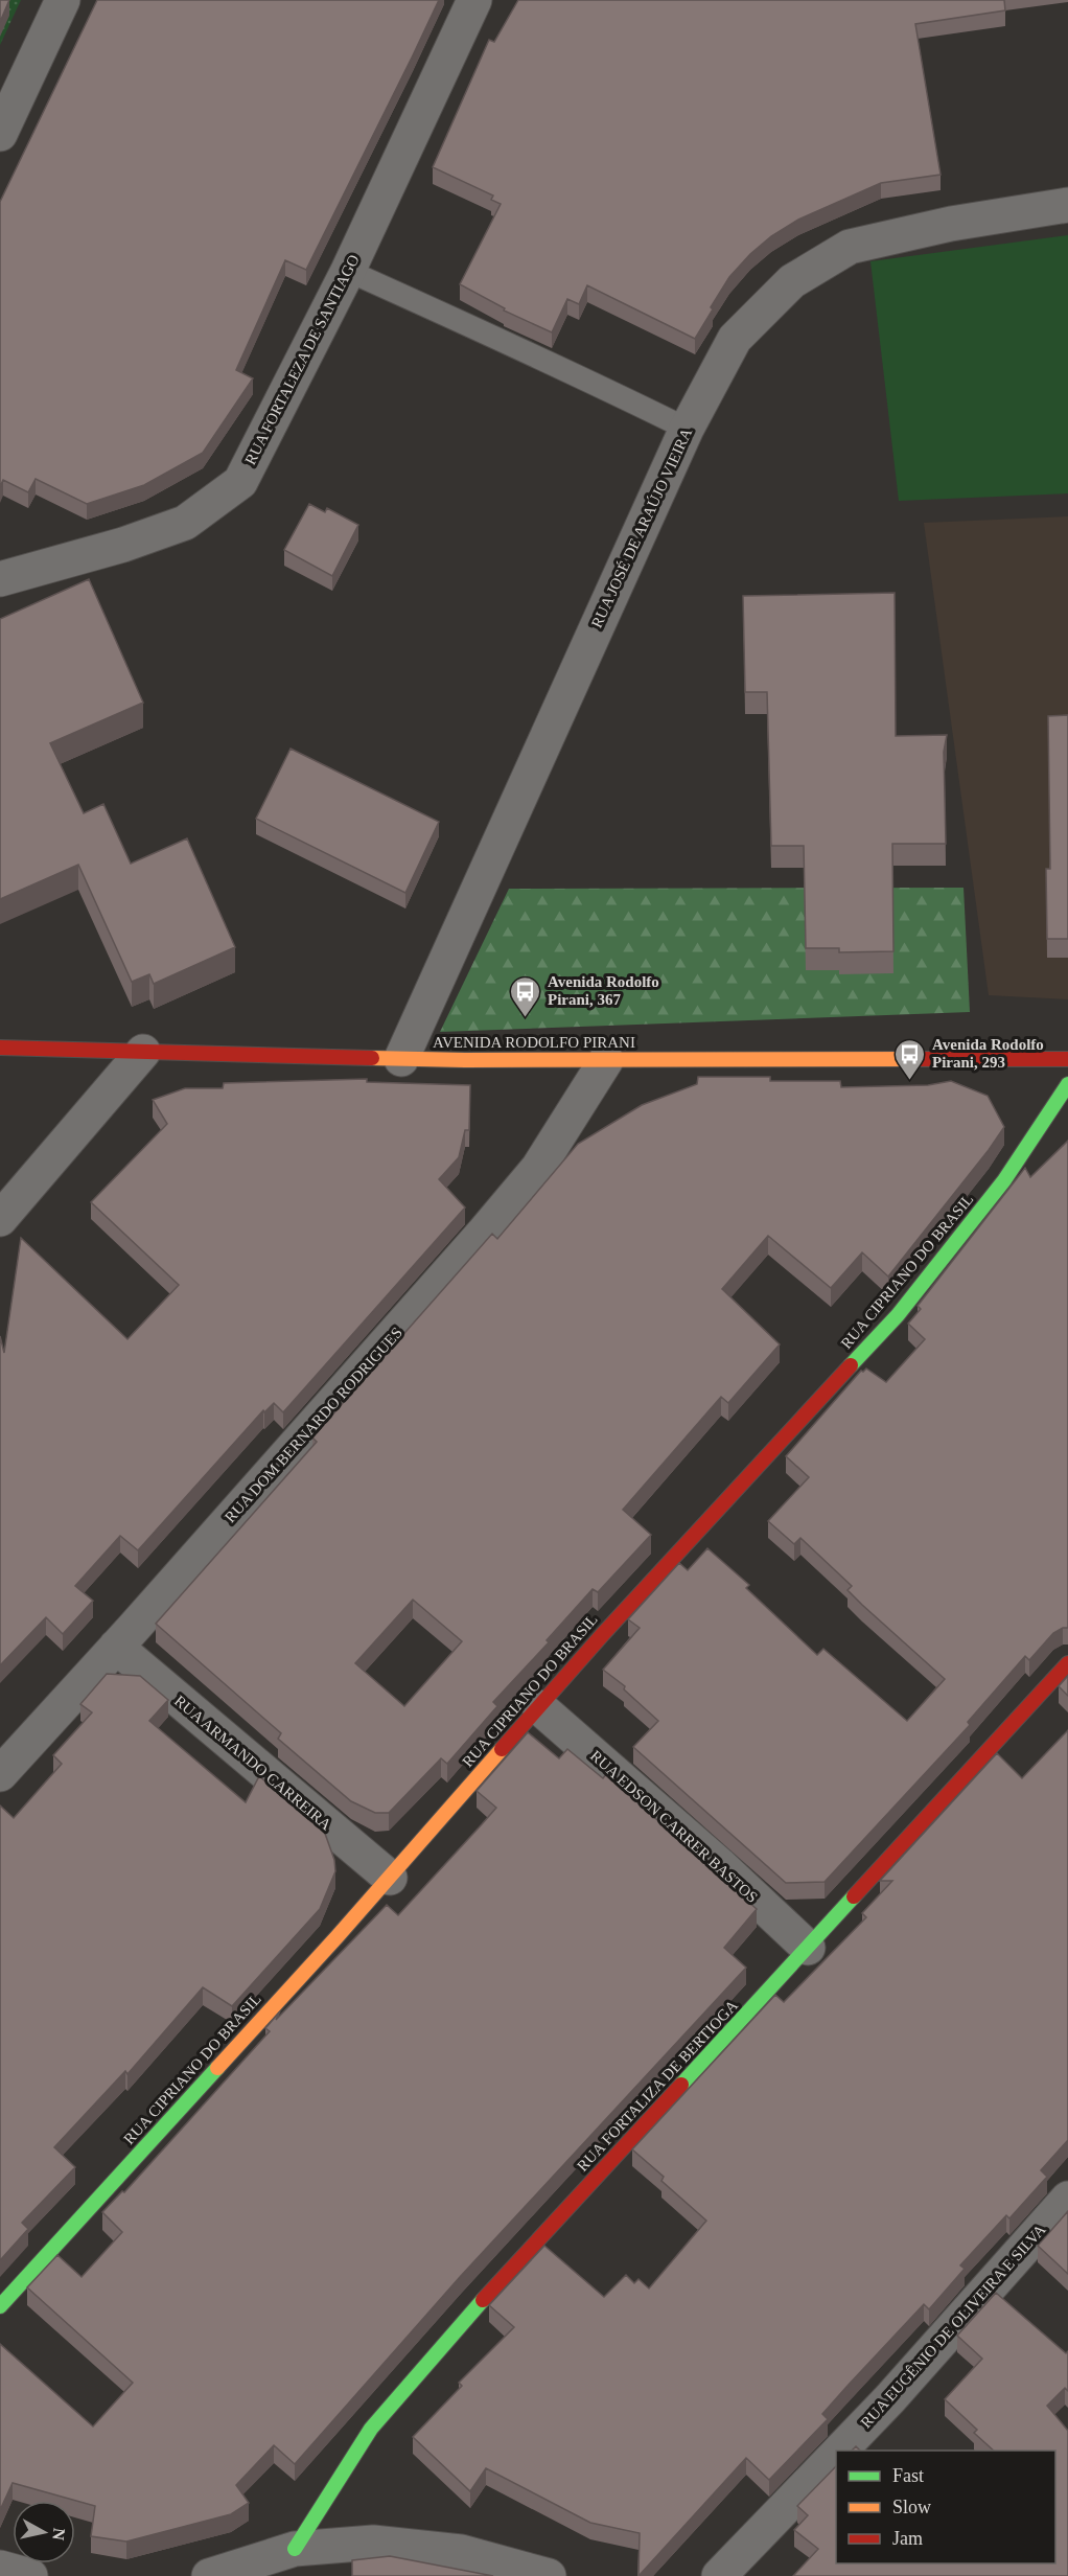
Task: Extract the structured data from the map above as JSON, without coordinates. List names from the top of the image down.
{
  "streets": {
    "street": [
      "RUA FORTALEZA DE SANTIAGO",
      "RUA JOSÉ DE ARAÚJO VIEIRA",
      "AVENIDA RODOLFO PIRANI",
      "RUA CIPRIANO DO BRASIL",
      "RUA DOM BERNARDO RODRIGUES",
      "RUA ARMANDO CARREIRA",
      "RUA EDSON CARRER BASTOS",
      "RUA FORTALIZA DE BERTIOGA",
      "RUA EUGÊNIO DE OLIVEIRA E SILVA"
    ]
  },
  "crossings": [
    ["RUA JOSÉ DE ARAÚJO VIEIRA", "AVENIDA RODOLFO PIRANI"],
    ["AVENIDA RODOLFO PIRANI", "RUA DOM BERNARDO RODRIGUES"],
    ["RUA CIPRIANO DO BRASIL", "RUA ARMANDO CARREIRA"],
    ["RUA CIPRIANO DO BRASIL", "RUA EDSON CARRER BASTOS"],
    ["RUA DOM BERNARDO RODRIGUES", "RUA ARMANDO CARREIRA"],
    ["RUA EDSON CARRER BASTOS", "RUA FORTALIZA DE BERTIOGA"]
  ],
  "places": {
    "bus stop": ["Avenida Rodolfo Pirani, 367", "Avenida Rodolfo Pirani, 293"]
  },
  "legend": ["Fast", "Slow", "Jam"],
  "north": "right"
}
